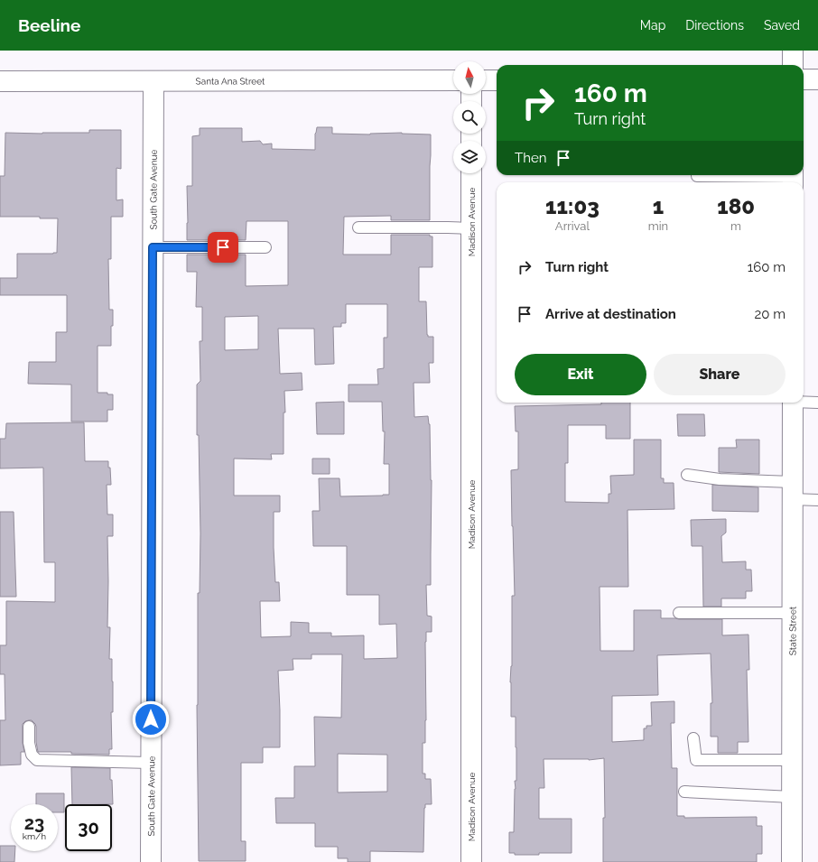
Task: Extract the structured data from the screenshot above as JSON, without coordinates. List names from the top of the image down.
{
  "streets": {
    "street": [
      "Santa Ana Street",
      "South Gate Avenue",
      "Madison Avenue",
      "State Street"
    ]
  },
  "crossings": [
    ["Santa Ana Street", "South Gate Avenue"]
  ],
  "north": "top",
  "page": {
    "header": "Beeline",
    "nav": ["Map", "Directions", "Saved"],
    "turn": ["160 m", "Turn right"],
    "then": "Then",
    "eta": [
      "11:03",
      "Arrival",
      "1",
      "min",
      "180",
      "m"
    ],
    "list": [
      {
        "name": "Turn right",
        "value": "160 m"
      },
      {
        "name": "Arrive at destination",
        "value": "20 m"
      }
    ],
    "buttons": ["Exit", "Share"],
    "speed": "23 km/h",
    "limit": "30"
  }
}
